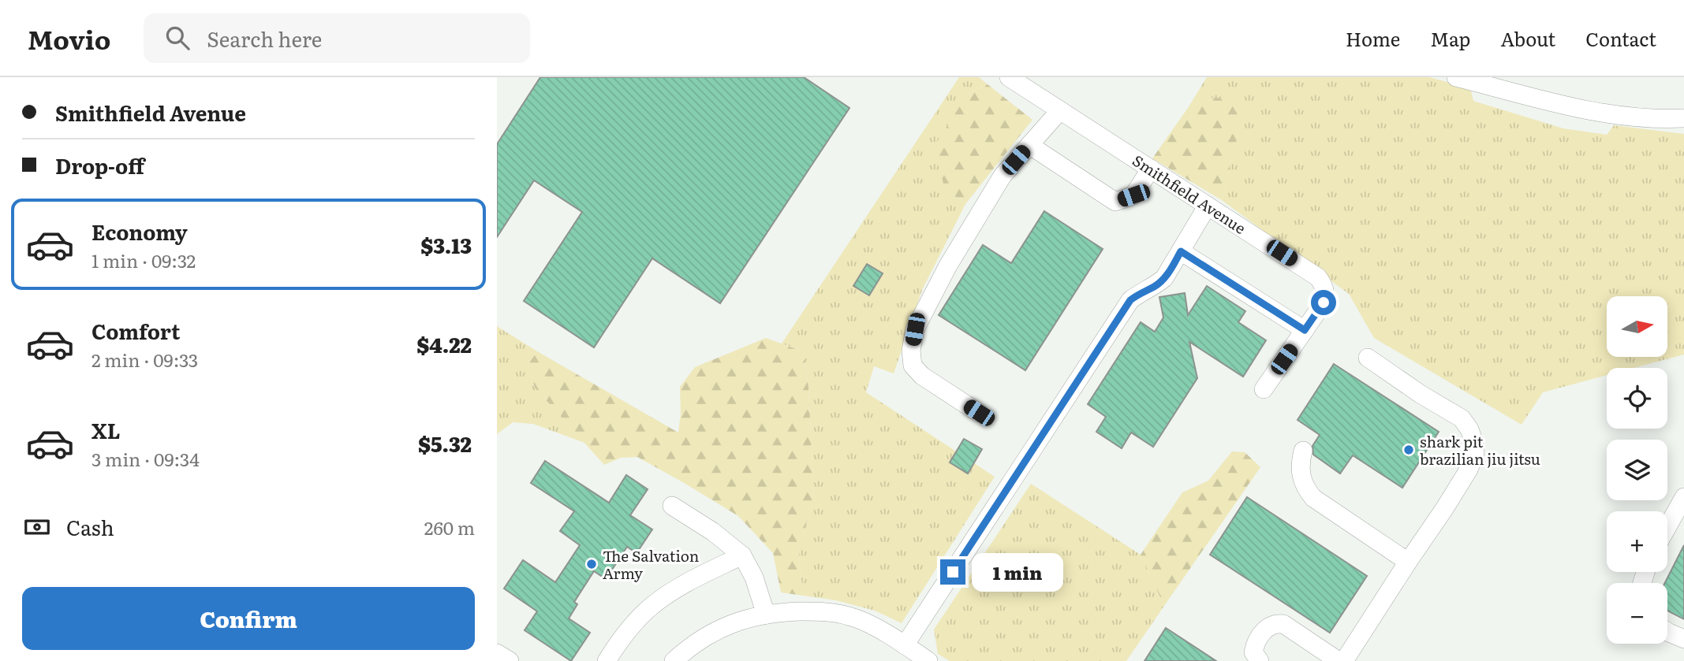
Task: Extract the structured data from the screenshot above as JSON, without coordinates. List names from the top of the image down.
{
  "streets": {
    "street": ["Smithfield Avenue"]
  },
  "places": ["shark pit brazilian jiu jitsu", "The Salvation Army"],
  "north": "right",
  "page": {
    "header": "Movio",
    "search": "Search here",
    "nav": [
      "Home",
      "Map",
      "About",
      "Contact"
    ],
    "banner": ["Smithfield Avenue", "Drop-off"],
    "list": [
      {
        "name": "Economy",
        "note": "1 min · 09:32",
        "value": "$3.13"
      },
      {
        "name": "Comfort",
        "note": "2 min · 09:33",
        "value": "$4.22"
      },
      {
        "name": "XL",
        "note": "3 min · 09:34",
        "value": "$5.32"
      }
    ],
    "map_buttons": ["+", "−"],
    "pay": ["Cash", "260 m"],
    "bubble": "1 min",
    "buttons": "Confirm"
  }
}
